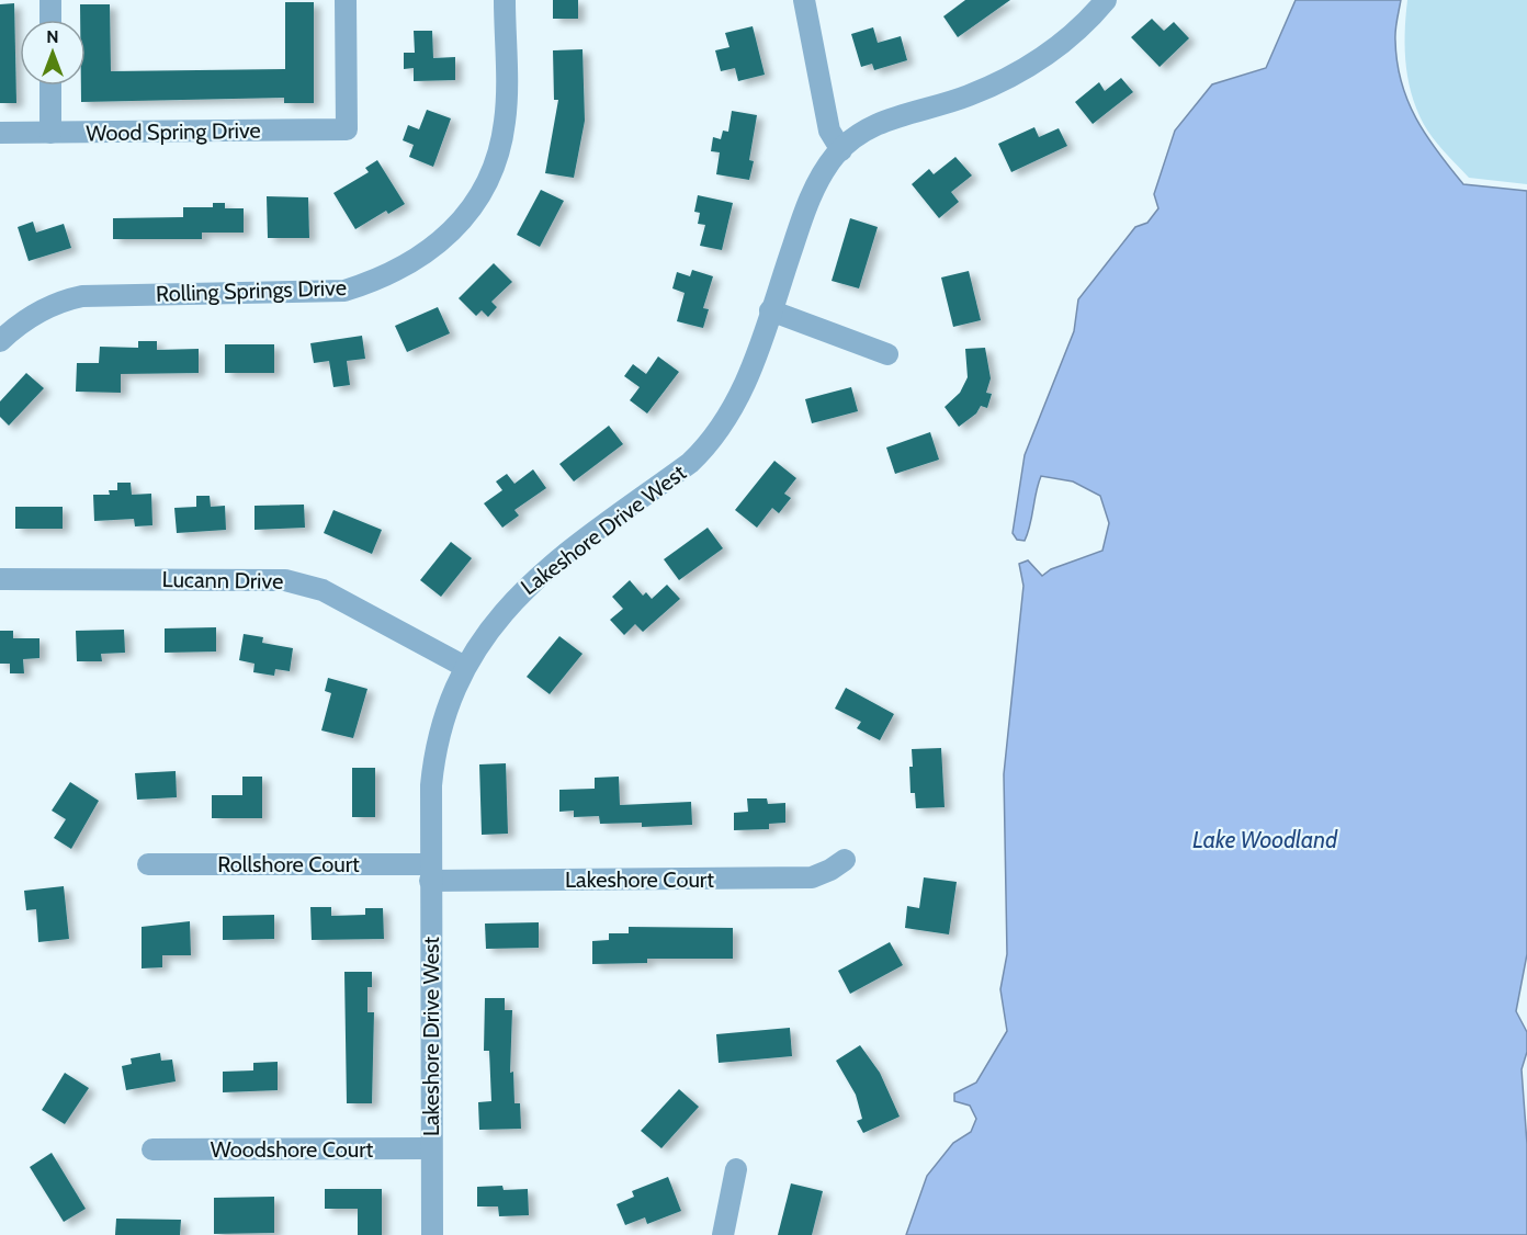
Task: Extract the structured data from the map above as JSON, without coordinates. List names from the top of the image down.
{
  "streets": {
    "street": [
      "Wood Spring Drive",
      "Rolling Springs Drive",
      "Lakeshore Drive West",
      "Lucann Drive",
      "Rollshore Court",
      "Lakeshore Court",
      "Woodshore Court"
    ]
  },
  "crossings": [
    ["Lakeshore Drive West", "Lucann Drive"],
    ["Lakeshore Drive West", "Rollshore Court"],
    ["Lakeshore Drive West", "Lakeshore Court"],
    ["Lakeshore Drive West", "Woodshore Court"],
    ["Rollshore Court", "Lakeshore Court"]
  ],
  "water": ["Lake Woodland"],
  "north": "top"
}
